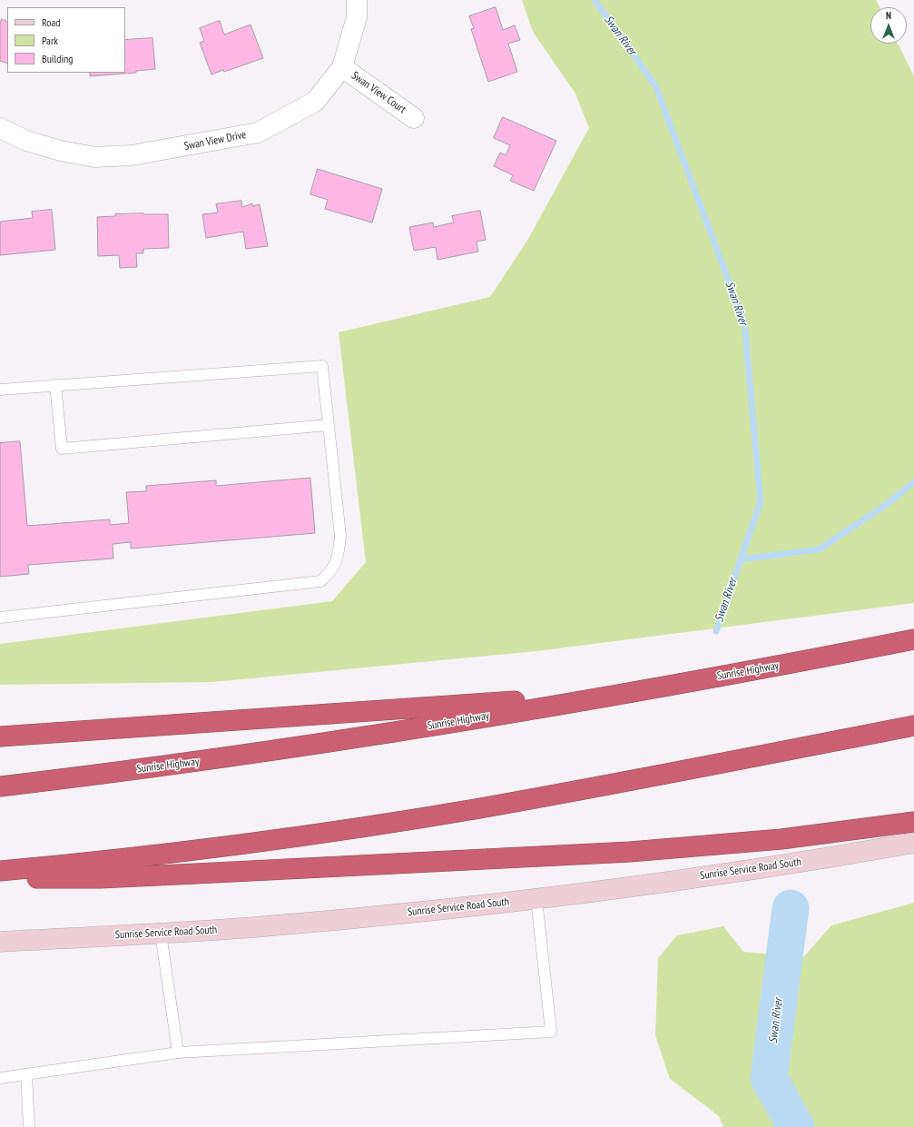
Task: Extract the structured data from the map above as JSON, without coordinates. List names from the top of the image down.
{
  "streets": {
    "highway": ["Sunrise Highway"],
    "main road": ["Sunrise Service Road South"],
    "street": ["Swan View Court", "Swan View Drive"]
  },
  "crossings": [
    ["Swan View Court", "Swan View Drive"]
  ],
  "water": ["Swan River"],
  "legend": ["Road", "Park", "Building"],
  "north": "top"
}
